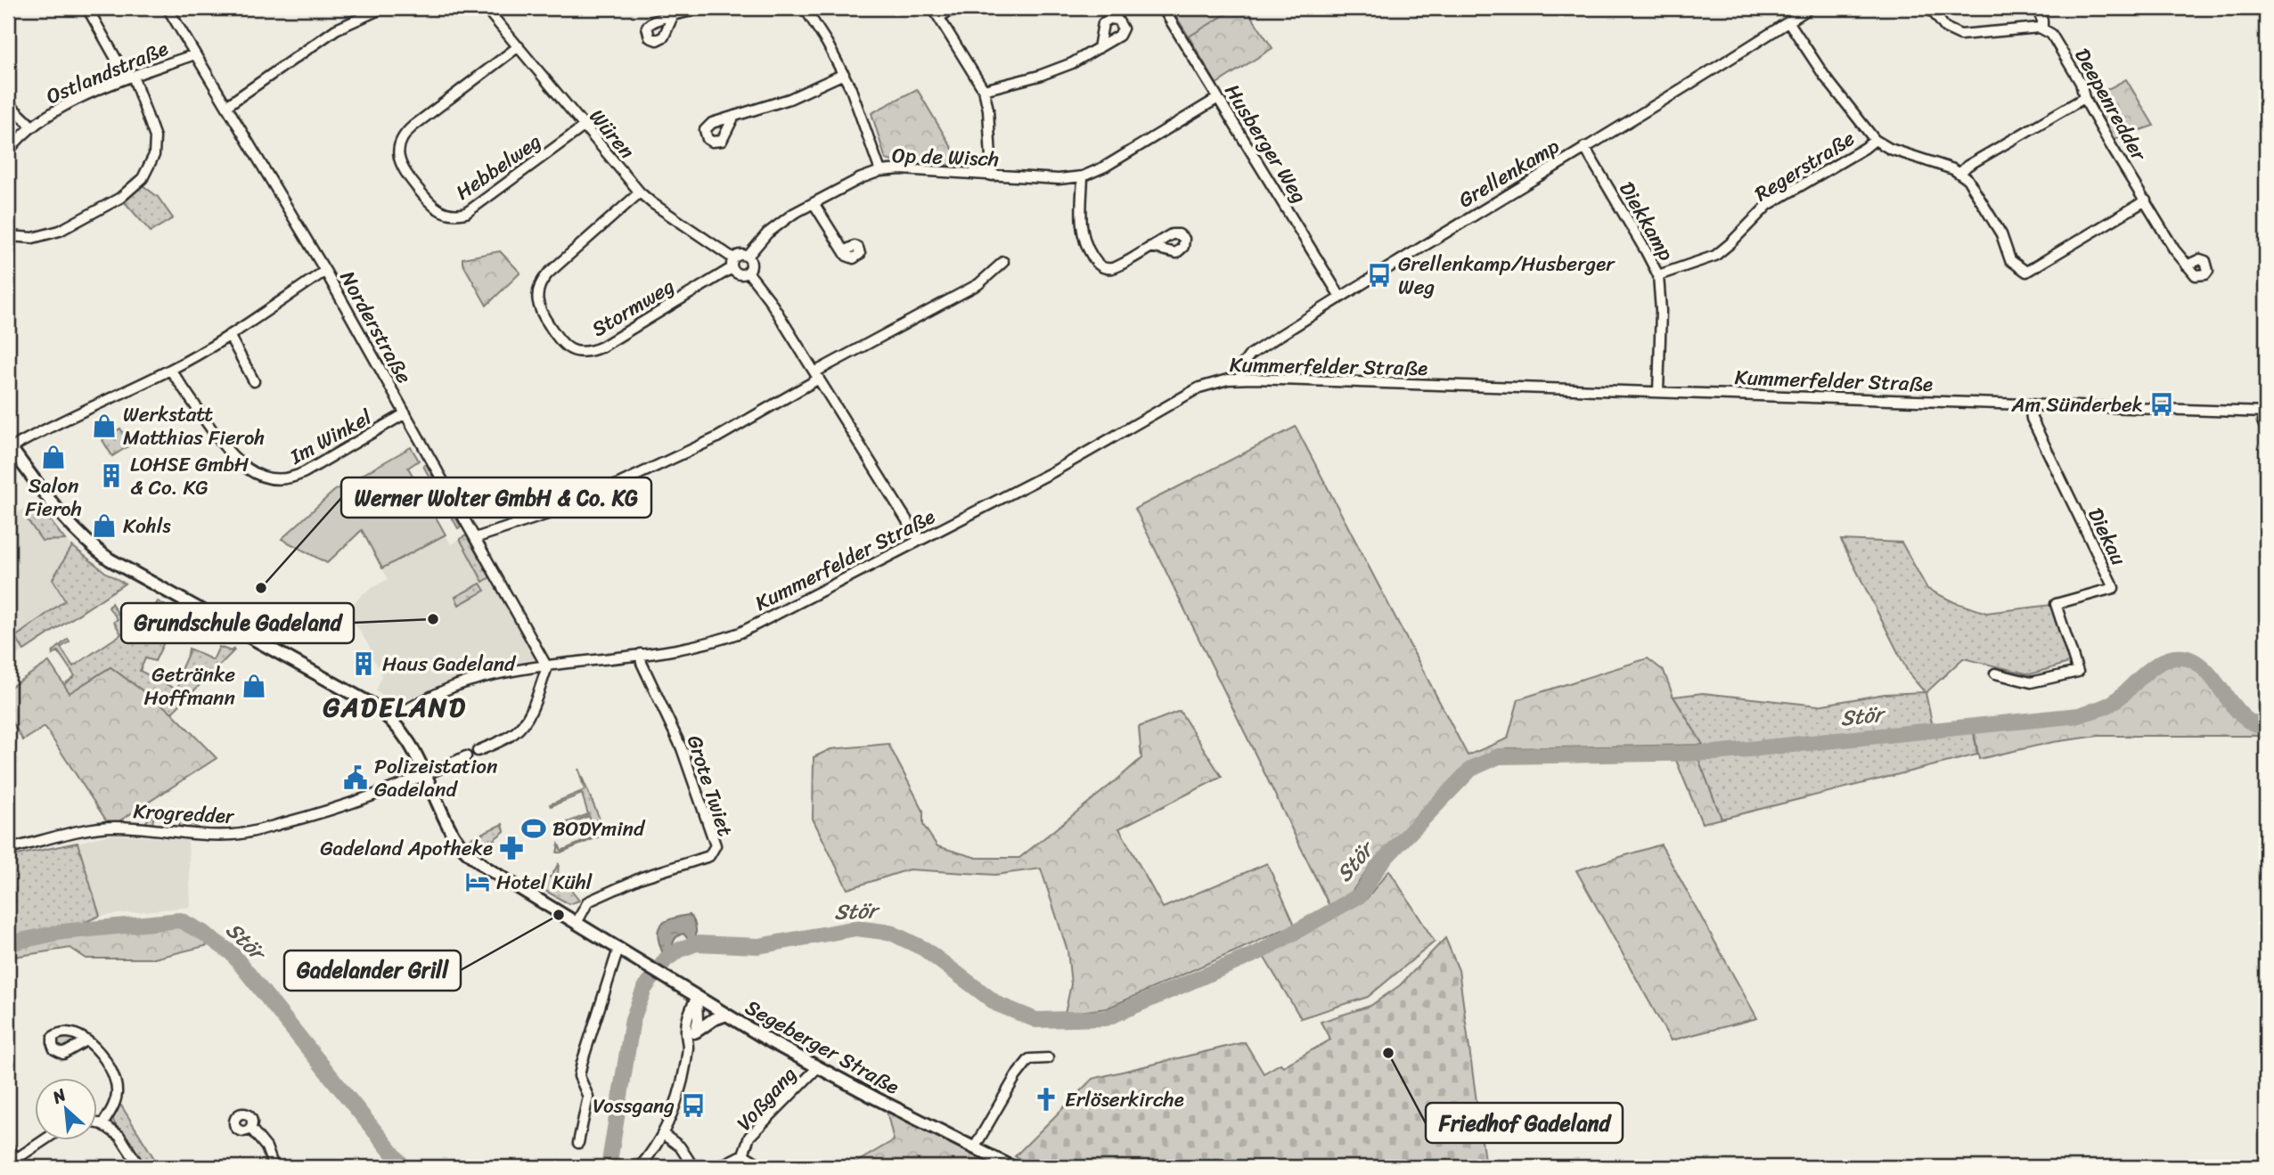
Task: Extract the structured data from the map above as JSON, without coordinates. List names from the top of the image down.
{
  "streets": {
    "main road": ["Segeberger Straße"],
    "street": [
      "Ostlandstraße",
      "Deepenredder",
      "Würen",
      "Husberger Weg",
      "Op de Wisch",
      "Regerstraße",
      "Hebbelweg",
      "Grellenkamp",
      "Diekkamp",
      "Stormweg",
      "Norderstraße",
      "Kummerfelder Straße",
      "Im Winkel",
      "Diekau",
      "Grote Twiet",
      "Krogredder",
      "Voßgang"
    ]
  },
  "crossings": [
    ["Ostlandstraße", "Norderstraße"],
    ["Würen", "Op de Wisch"],
    ["Würen", "Hebbelweg"],
    ["Würen", "Stormweg"],
    ["Husberger Weg", "Op de Wisch"],
    ["Husberger Weg", "Grellenkamp"],
    ["Op de Wisch", "Stormweg"],
    ["Regerstraße", "Diekkamp"],
    ["Grellenkamp", "Diekkamp"],
    ["Grellenkamp", "Kummerfelder Straße"],
    ["Diekkamp", "Kummerfelder Straße"],
    ["Norderstraße", "Kummerfelder Straße"],
    ["Norderstraße", "Im Winkel"],
    ["Kummerfelder Straße", "Diekau"],
    ["Kummerfelder Straße", "Grote Twiet"],
    ["Kummerfelder Straße", "Segeberger Straße"],
    ["Grote Twiet", "Segeberger Straße"],
    ["Krogredder", "Segeberger Straße"],
    ["Segeberger Straße", "Voßgang"]
  ],
  "districts": ["GADELAND"],
  "water": ["Stör"],
  "places": {
    "bus stop": ["Grellenkamp/Husberger Weg", "Am Sünderbek", "Vossgang"],
    "shop": [
      "Werkstatt Matthias Fieroh",
      "Salon Fieroh",
      "Kohls",
      "Getränke Hoffmann"
    ],
    "building": ["LOHSE GmbH & Co. KG", "Haus Gadeland"],
    "other": [
      "Werner Wolter GmbH & Co. KG",
      "Grundschule Gadeland",
      "Gadelander Grill",
      "Friedhof Gadeland"
    ],
    "public building": ["Polizeistation Gadeland"],
    "sports": ["BODYmind"],
    "pharmacy": ["Gadeland Apotheke"],
    "hotel": ["Hotel Kühl"],
    "church": ["Erlöserkirche"]
  },
  "north": "top left"
}
